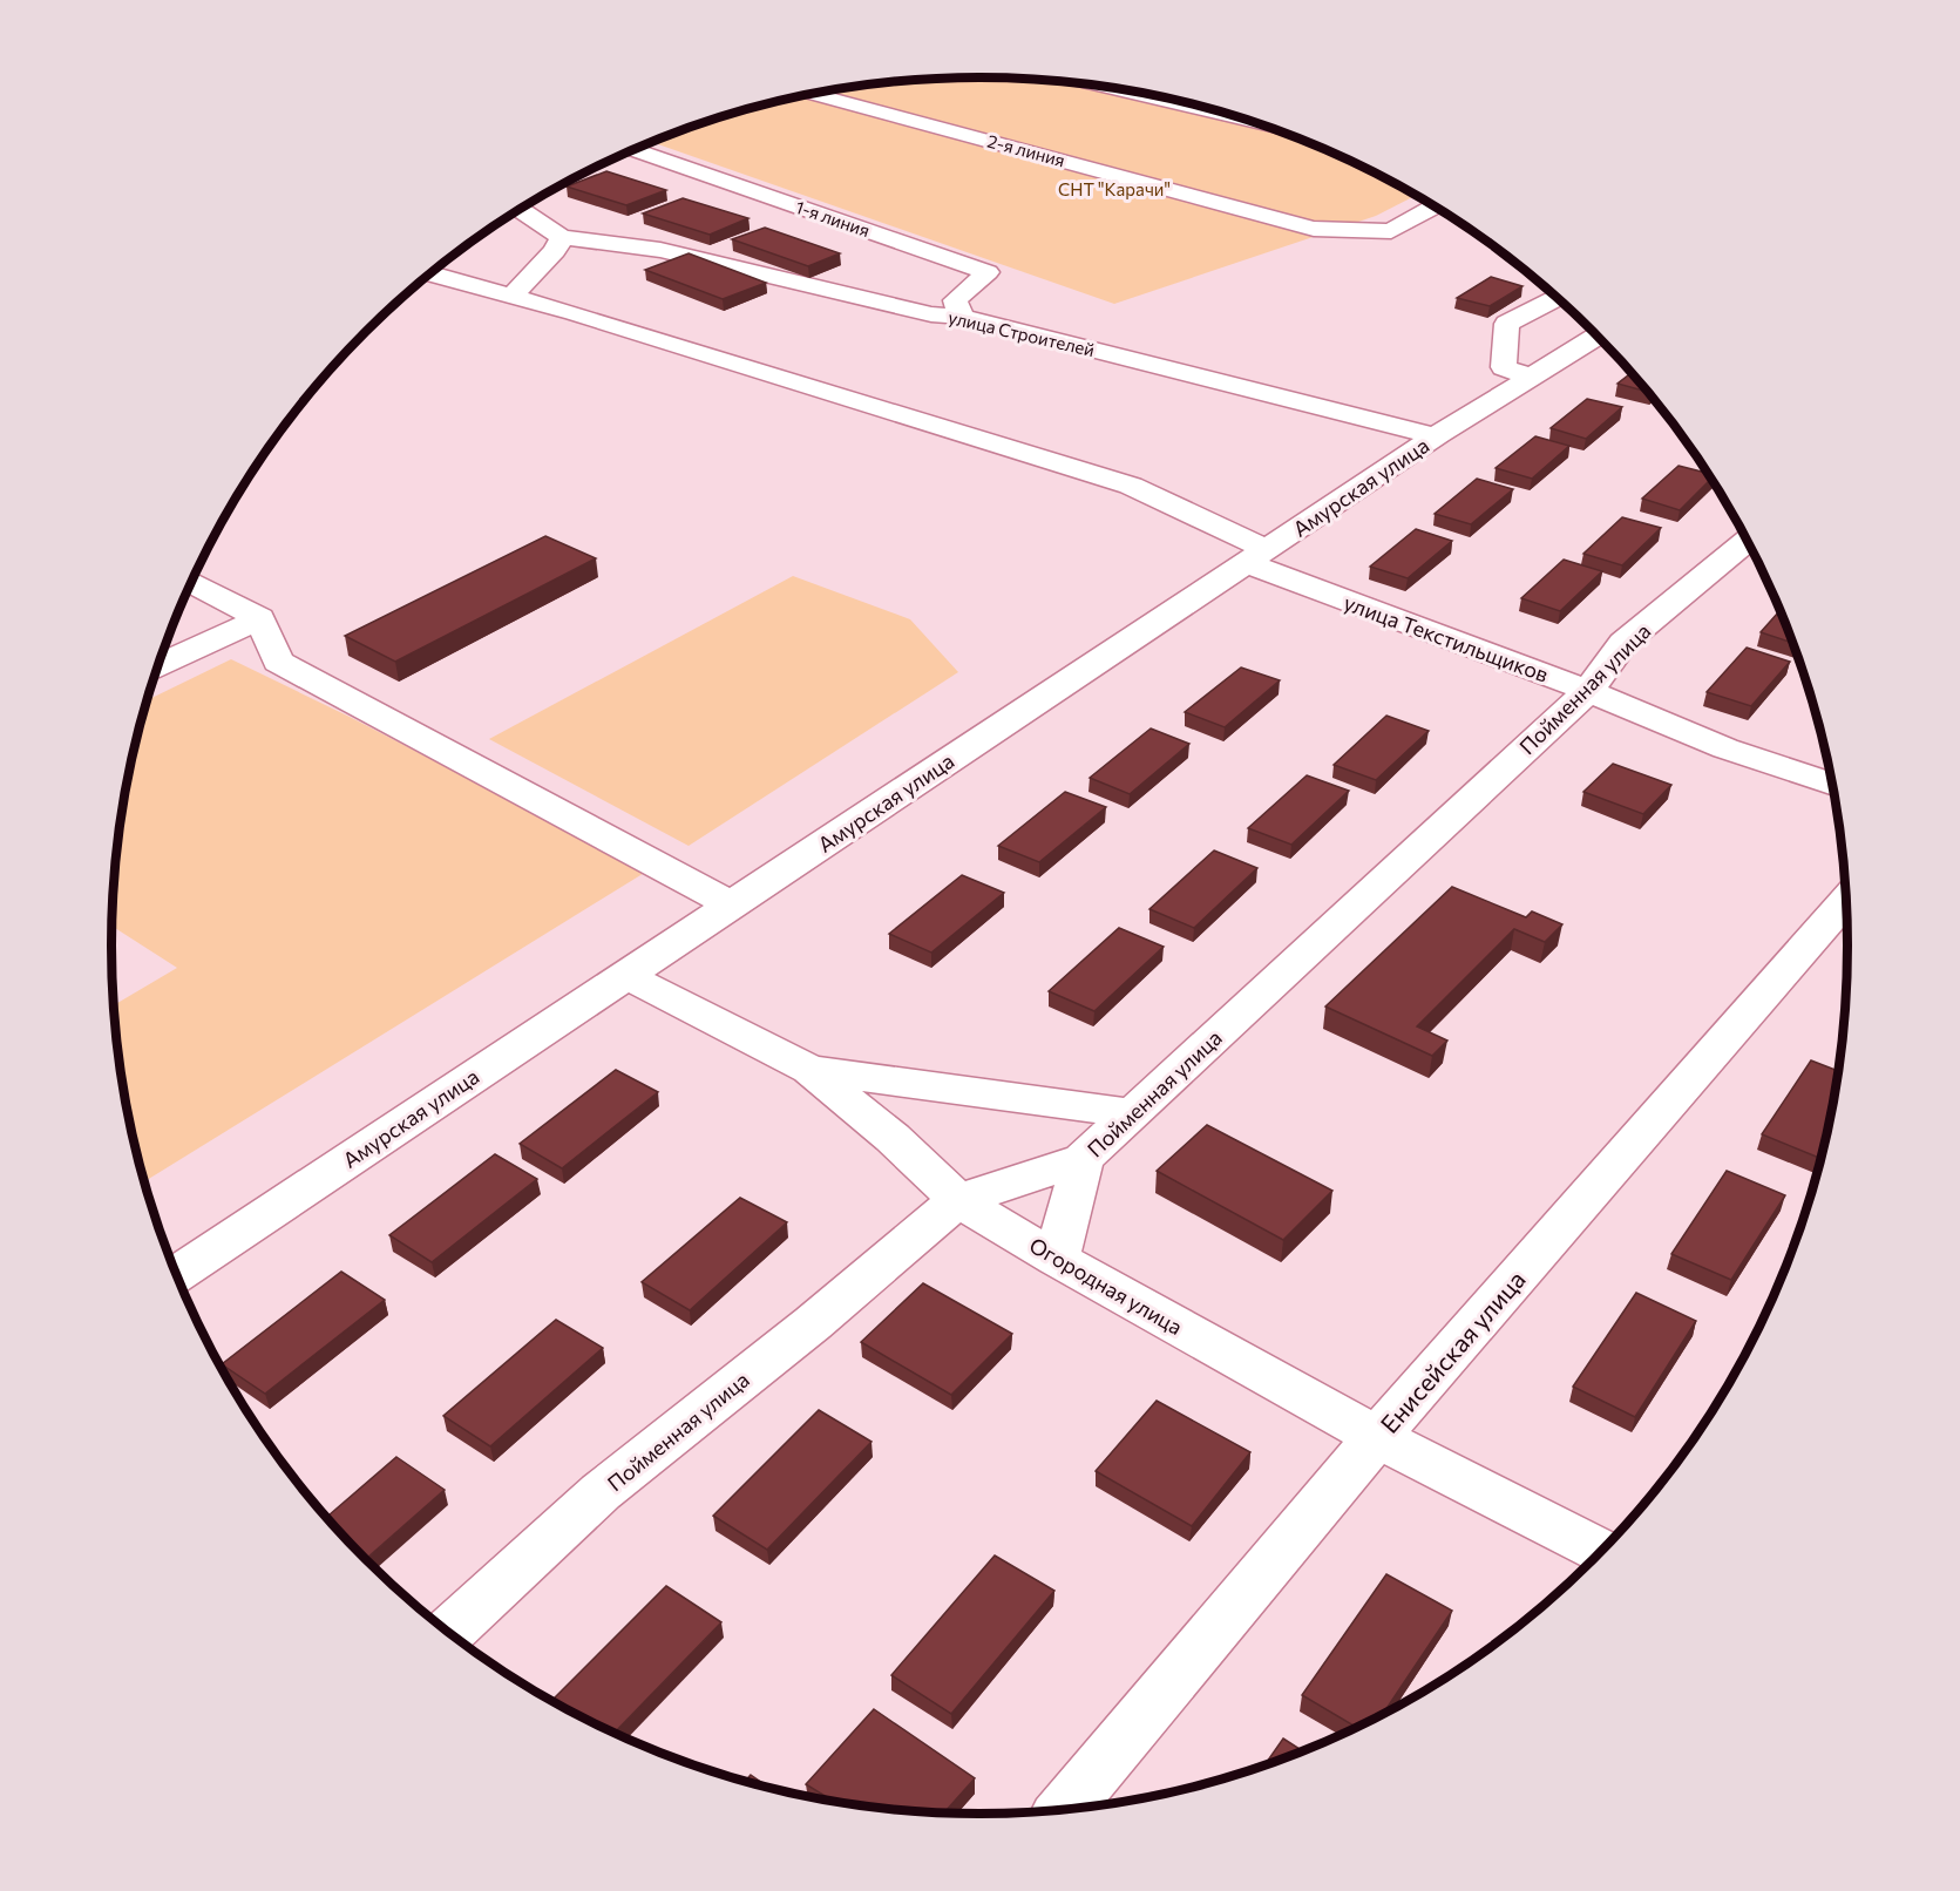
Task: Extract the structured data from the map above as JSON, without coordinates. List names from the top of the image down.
{
  "streets": {
    "street": [
      "2-я линия",
      "1-я линия",
      "улица Строителей",
      "Амурская улица",
      "улица Текстильщиков",
      "Пойменная улица",
      "Огородная улица",
      "Енисейская улица"
    ]
  },
  "crossings": [
    ["1-я линия", "улица Строителей"],
    ["улица Строителей", "Амурская улица"],
    ["Амурская улица", "улица Текстильщиков"],
    ["Амурская улица", "Огородная улица"],
    ["улица Текстильщиков", "Пойменная улица"],
    ["Пойменная улица", "Огородная улица"],
    ["Огородная улица", "Енисейская улица"]
  ],
  "parks": ["СНТ \"Карачи\""]
}
